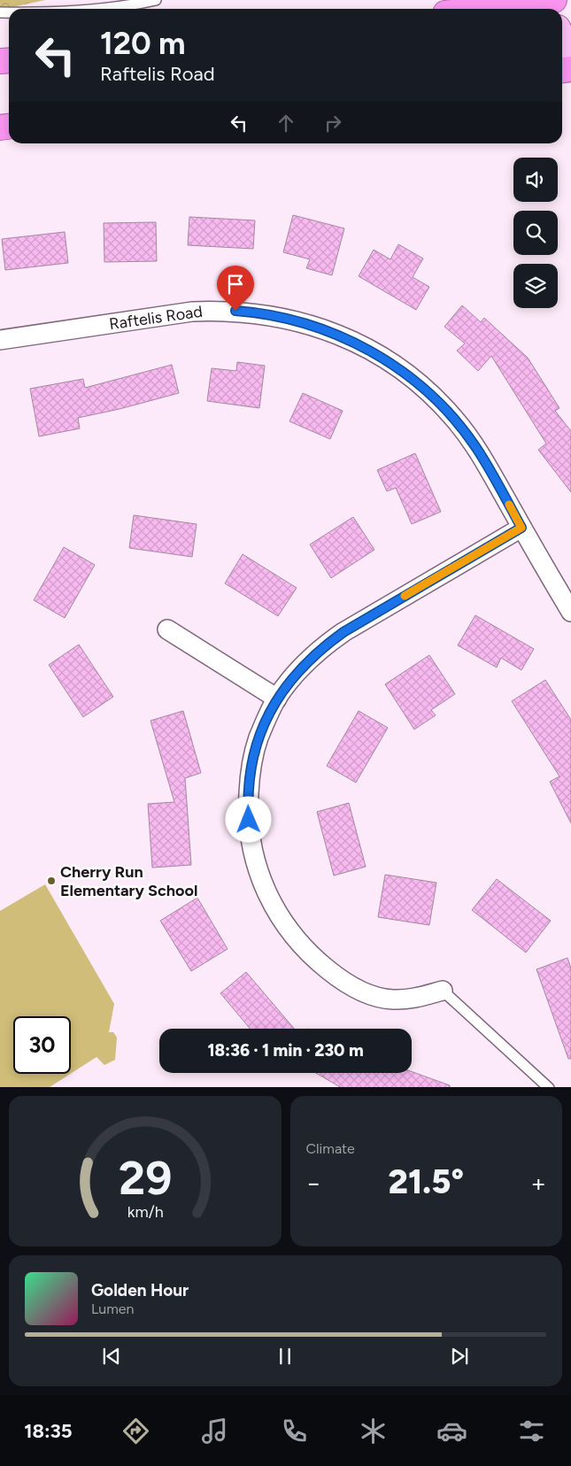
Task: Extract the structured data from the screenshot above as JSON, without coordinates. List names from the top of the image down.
{
  "streets": {
    "street": ["Raftelis Road"]
  },
  "places": ["Cherry Run Elementary School"],
  "page": {
    "turn": ["120 m", "Raftelis Road"],
    "limit": "30",
    "trip": "18:36 · 1 min · 230 m",
    "tile": "Climate",
    "heat": ["−", "21.5°", "+"],
    "song": ["Golden Hour", "Lumen"],
    "tabs": "18:35",
    "gauge": ["29", "km/h"]
  }
}
